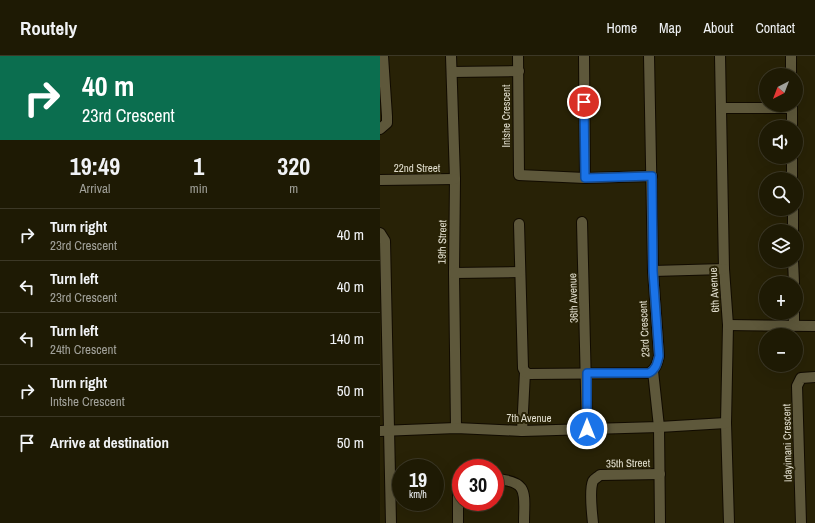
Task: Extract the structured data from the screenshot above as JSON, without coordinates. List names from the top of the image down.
{
  "streets": {
    "street": [
      "Intshe Crescent",
      "22nd Street",
      "19th Street",
      "6th Avenue",
      "36th Avenue",
      "23rd Crescent",
      "7th Avenue",
      "Idayimani Crescent",
      "35th Street"
    ]
  },
  "crossings": [
    ["22nd Street", "19th Street"],
    ["19th Street", "7th Avenue"],
    ["6th Avenue", "7th Avenue"],
    ["36th Avenue", "23rd Crescent"],
    ["36th Avenue", "7th Avenue"]
  ],
  "north": "bottom left",
  "page": {
    "header": "Routely",
    "nav": [
      "Home",
      "Map",
      "About",
      "Contact"
    ],
    "turn": ["40 m", "23rd Crescent"],
    "map_buttons": ["+", "−"],
    "eta": [
      "19:49",
      "Arrival",
      "1",
      "min",
      "320",
      "m"
    ],
    "list": [
      {
        "name": "Turn right",
        "note": "23rd Crescent",
        "value": "40 m"
      },
      {
        "name": "Turn left",
        "note": "23rd Crescent",
        "value": "40 m"
      },
      {
        "name": "Turn left",
        "note": "24th Crescent",
        "value": "140 m"
      },
      {
        "name": "Turn right",
        "note": "Intshe Crescent",
        "value": "50 m"
      },
      {
        "name": "Arrive at destination",
        "value": "50 m"
      }
    ],
    "speed": "19 km/h",
    "limit": "30"
  }
}
